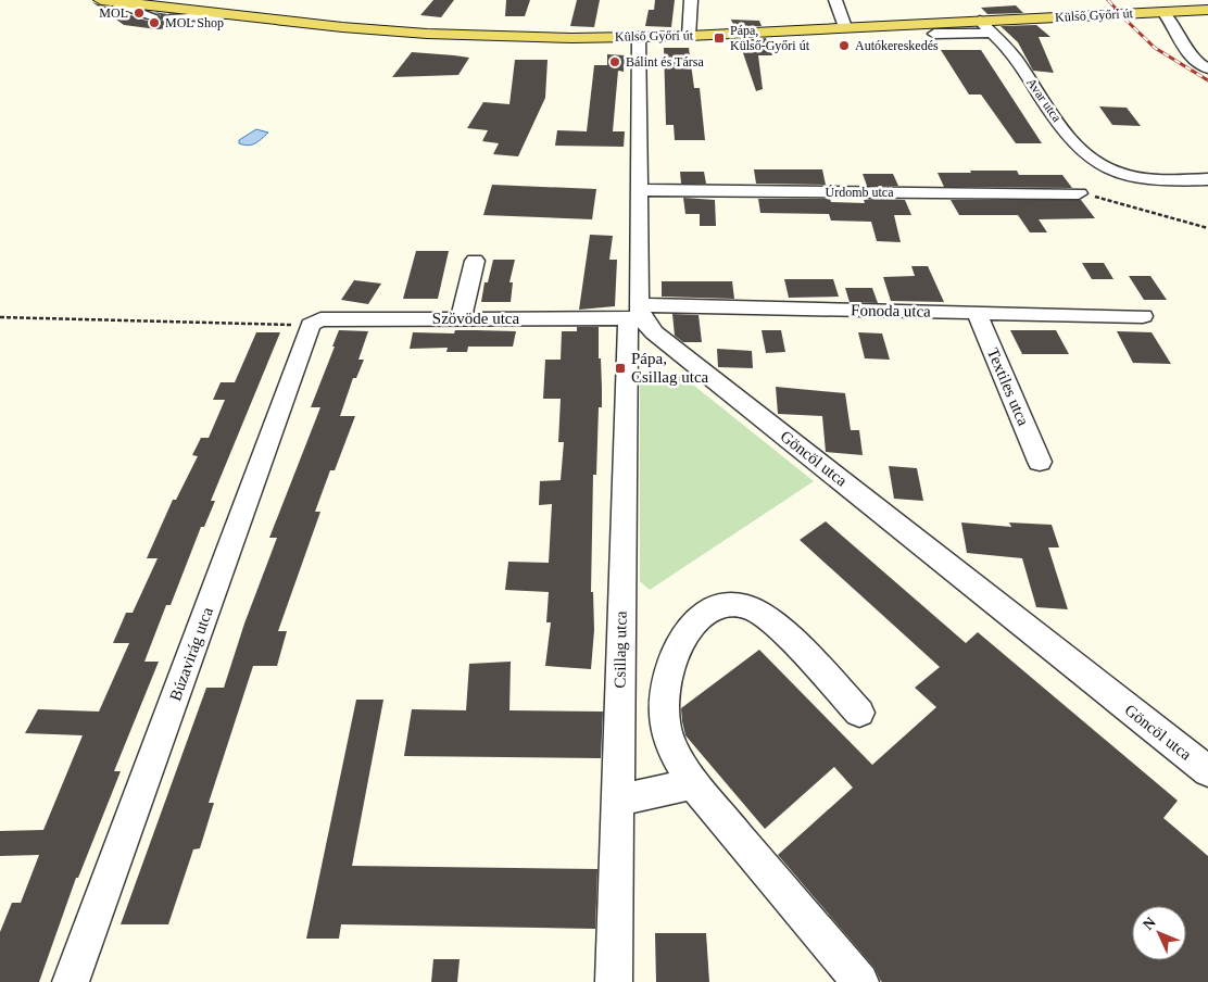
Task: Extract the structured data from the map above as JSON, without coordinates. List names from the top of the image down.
{
  "streets": {
    "main road": ["Külső Győri út"],
    "street": [
      "Avar utca",
      "Úrdomb utca",
      "Fonoda utca",
      "Szövöde utca",
      "Textiles utca",
      "Göncöl utca",
      "Csillag utca",
      "Búzavirág utca"
    ]
  },
  "crossings": [
    ["Külső Győri út", "Avar utca"],
    ["Fonoda utca", "Szövöde utca"],
    ["Fonoda utca", "Textiles utca"],
    ["Fonoda utca", "Göncöl utca"],
    ["Fonoda utca", "Csillag utca"],
    ["Szövöde utca", "Göncöl utca"],
    ["Szövöde utca", "Csillag utca"],
    ["Szövöde utca", "Búzavirág utca"],
    ["Göncöl utca", "Csillag utca"]
  ],
  "places": {
    "other": [
      "MOL",
      "MOL Shop",
      "Autókereskedés",
      "Bálint és Társa"
    ],
    "transit": ["Pápa, Külső-Győri út", "Pápa, Csillag utca"]
  },
  "north": "top left"
}
